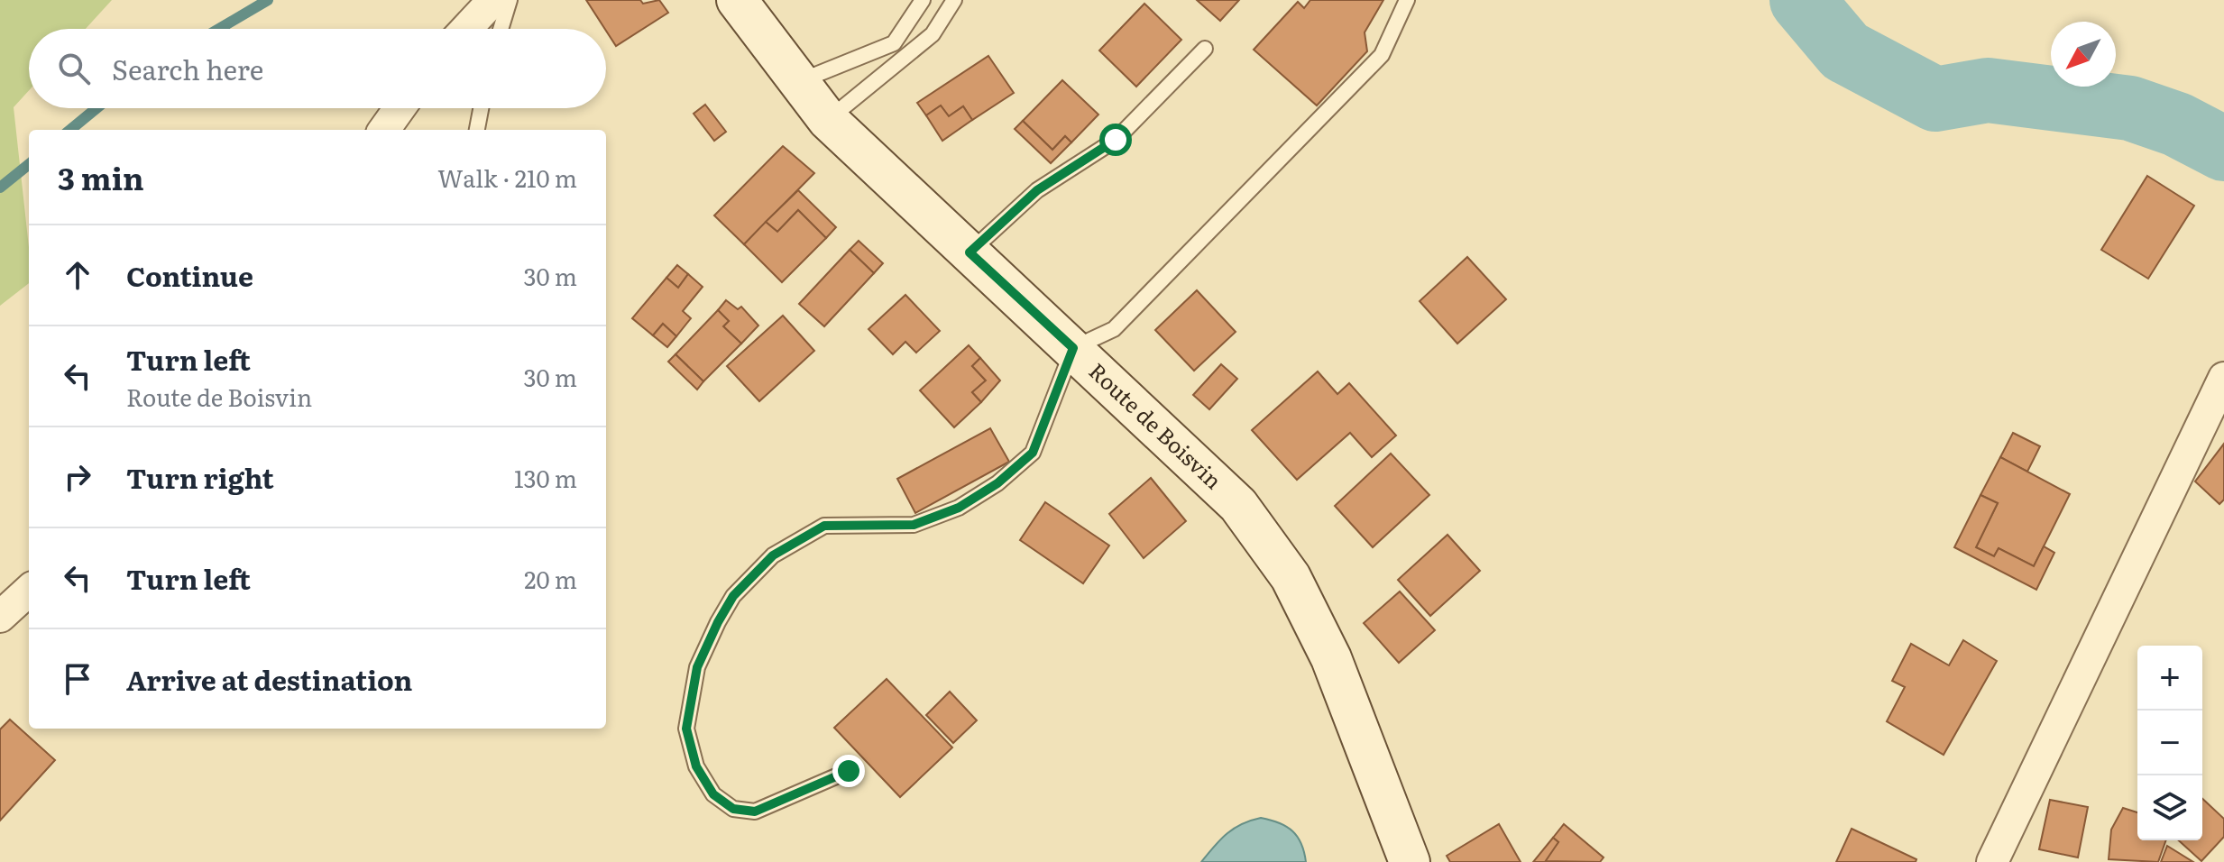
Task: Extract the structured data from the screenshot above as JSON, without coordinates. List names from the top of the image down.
{
  "streets": {
    "main road": ["Route de Boisvin"]
  },
  "north": "bottom left",
  "page": {
    "search": "Search here",
    "heading": ["3 min", "Walk · 210 m"],
    "list": [
      ["Continue", "30 m"],
      ["Turn left", "Route de Boisvin", "30 m"],
      ["Turn right", "130 m"],
      ["Turn left", "20 m"],
      "Arrive at destination"
    ],
    "map_buttons": ["+", "−"]
  }
}
